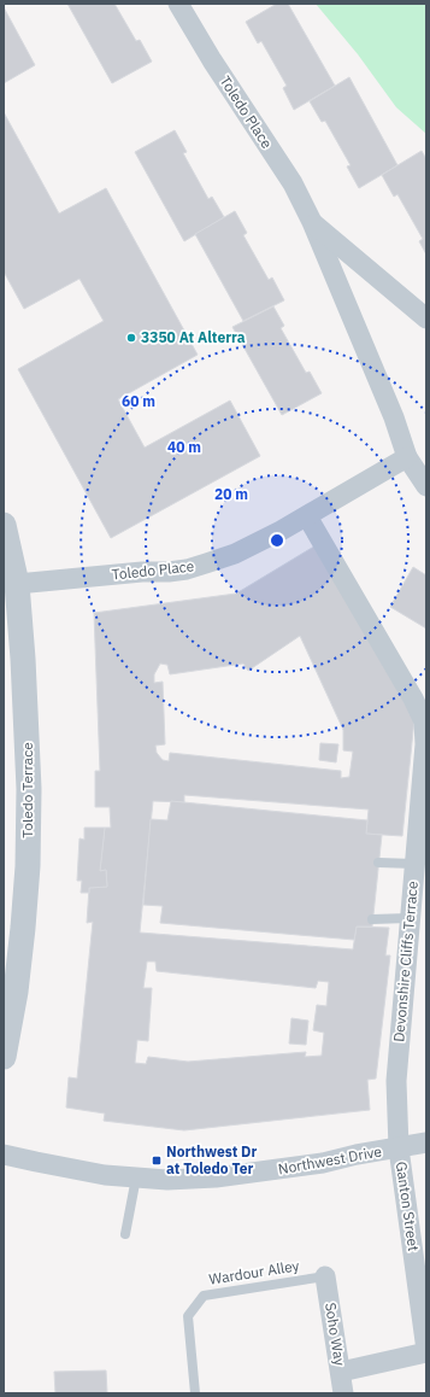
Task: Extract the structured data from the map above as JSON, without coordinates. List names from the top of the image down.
{
  "streets": {
    "street": [
      "Toledo Place",
      "Toledo Terrace",
      "Devonshire Cliffs Terrace",
      "Northwest Drive",
      "Ganton Street",
      "Soho Way"
    ],
    "lane": ["Wardour Alley"]
  },
  "crossings": [
    ["Toledo Place", "Toledo Terrace"],
    ["Toledo Place", "Devonshire Cliffs Terrace"],
    ["Devonshire Cliffs Terrace", "Northwest Drive"],
    ["Devonshire Cliffs Terrace", "Ganton Street"],
    ["Northwest Drive", "Ganton Street"],
    ["Wardour Alley", "Soho Way"]
  ],
  "places": {
    "other": ["3350 At Alterra"],
    "transit": ["Northwest Dr at Toledo Ter"]
  },
  "rings": ["60 m", "40 m", "20 m"]
}
